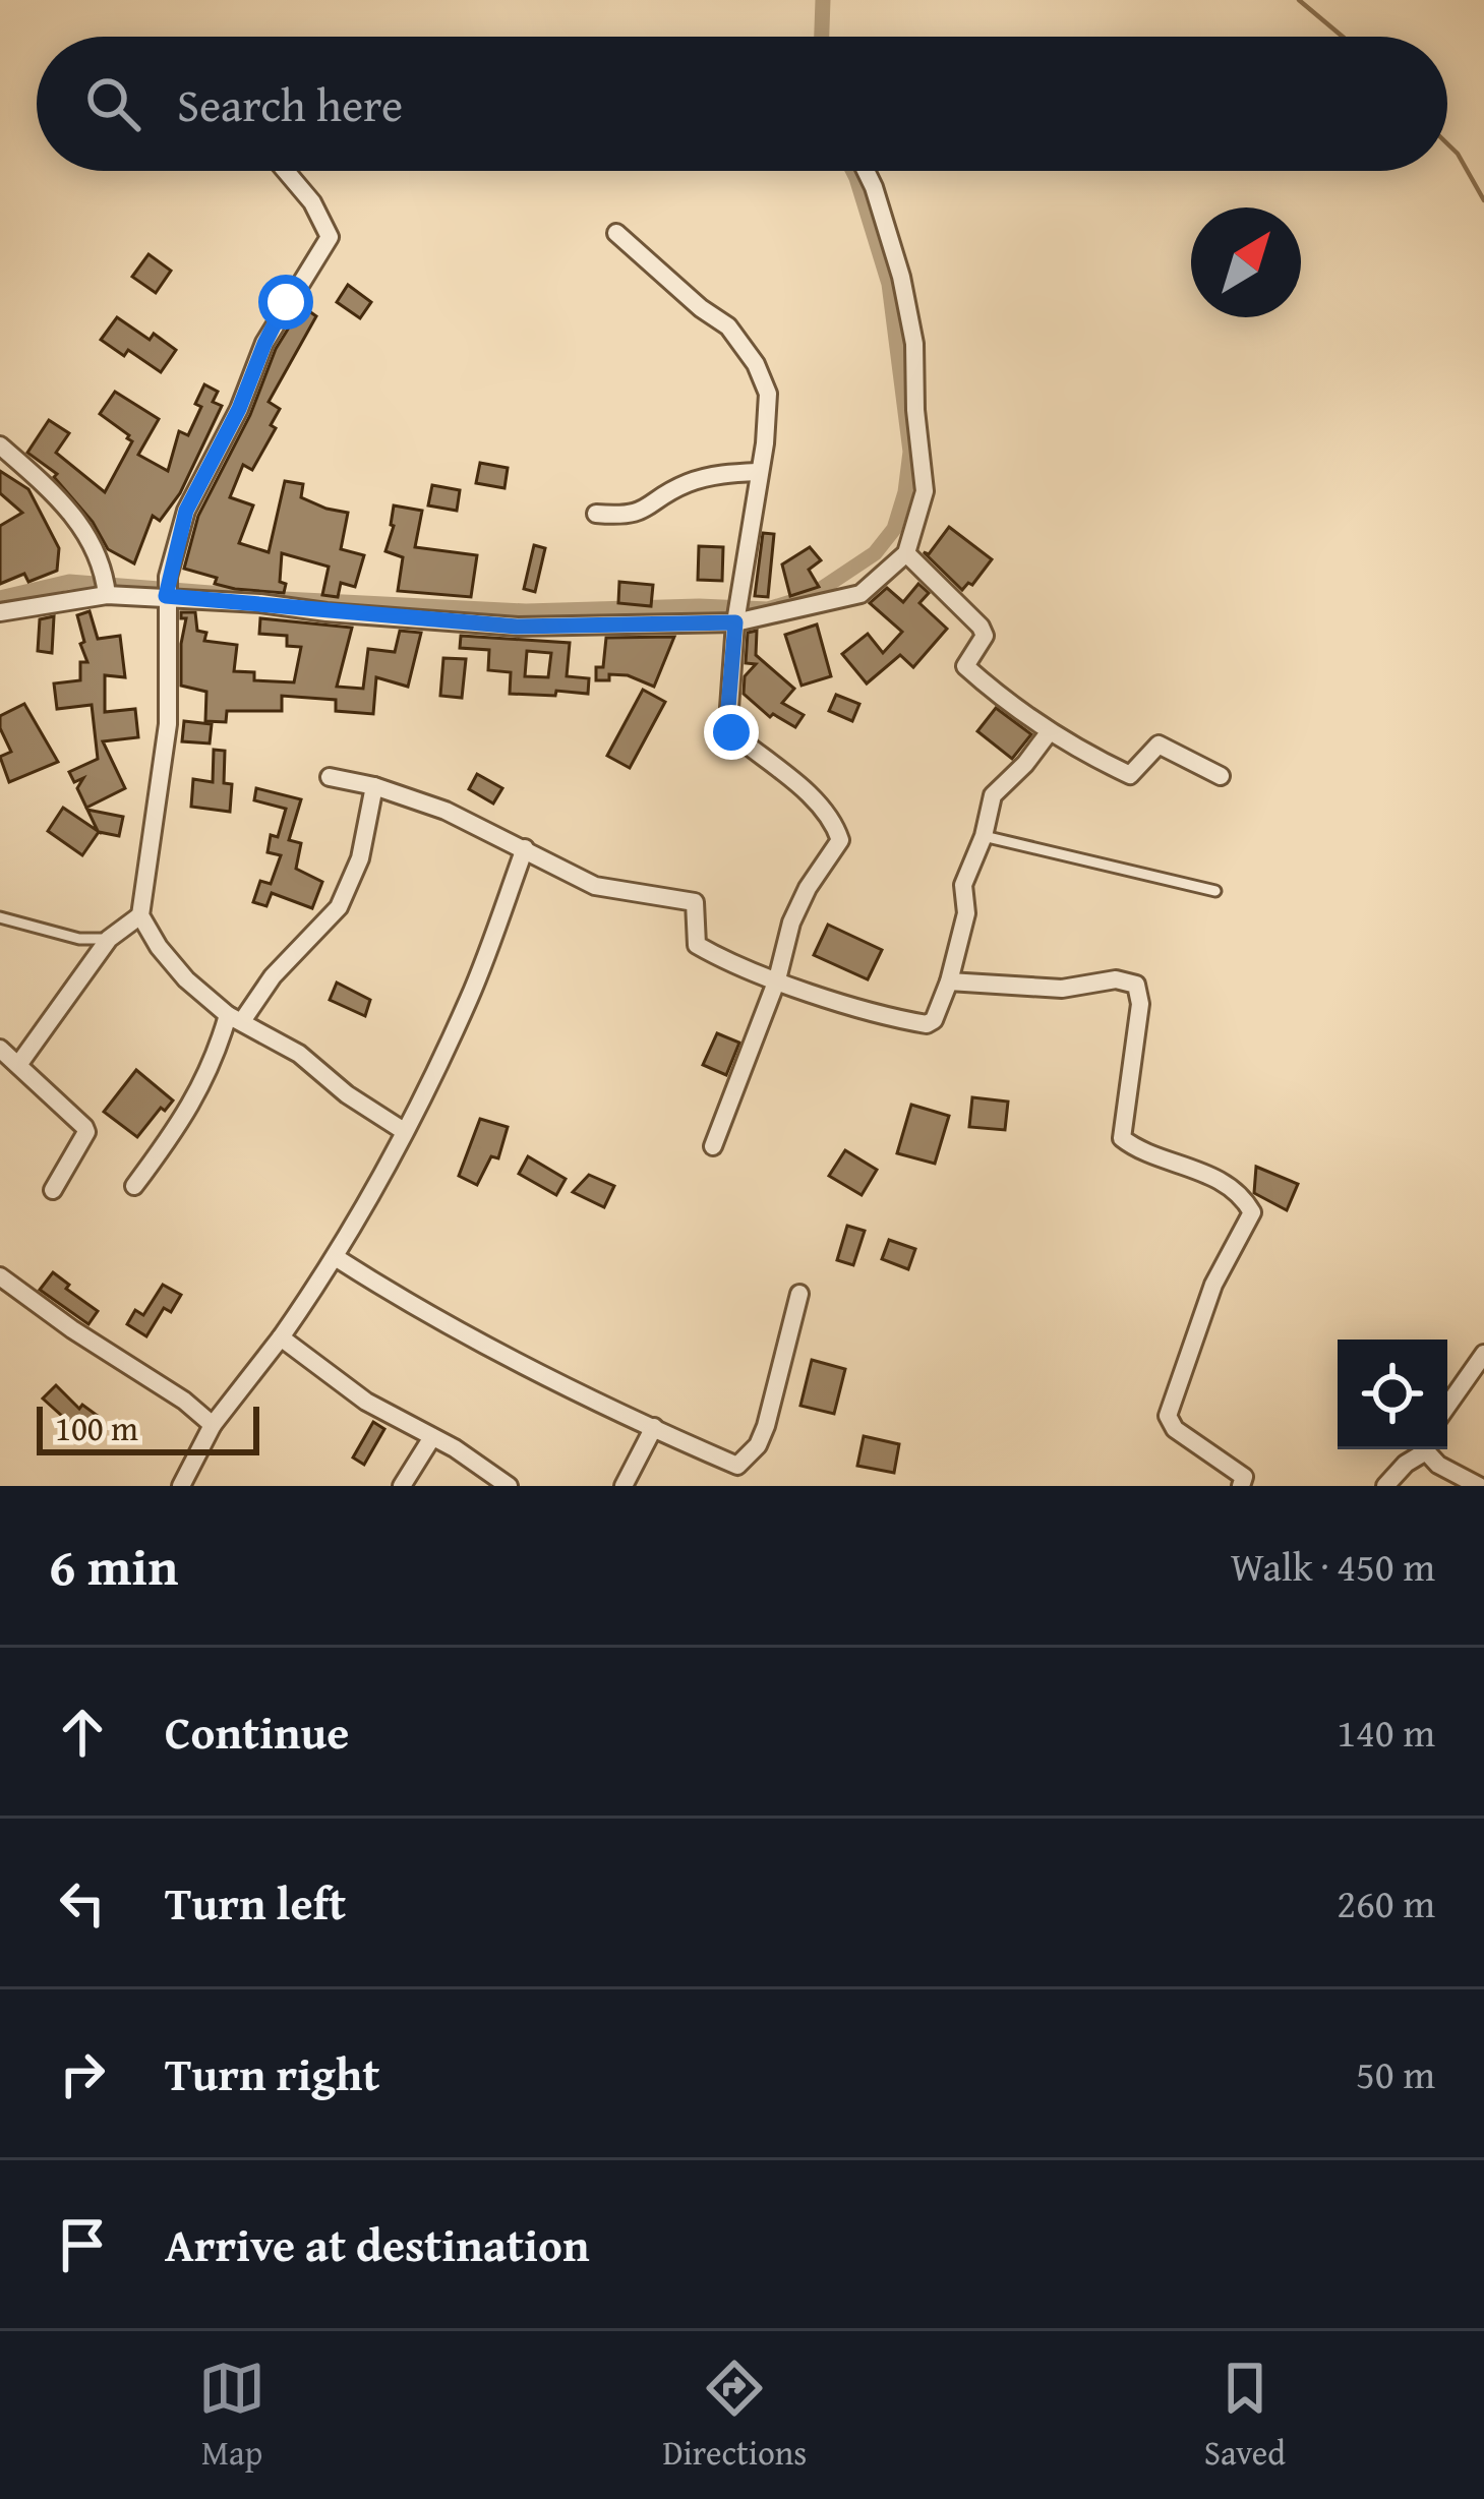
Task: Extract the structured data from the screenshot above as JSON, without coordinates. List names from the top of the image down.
{
  "scale_bar": "100 m",
  "north": "top right",
  "page": {
    "search": "Search here",
    "scale": "100 m",
    "heading": ["6 min", "Walk · 450 m"],
    "list": [
      ["Continue", "140 m"],
      ["Turn left", "260 m"],
      ["Turn right", "50 m"],
      "Arrive at destination"
    ],
    "nav": ["Map", "Directions", "Saved"]
  }
}
